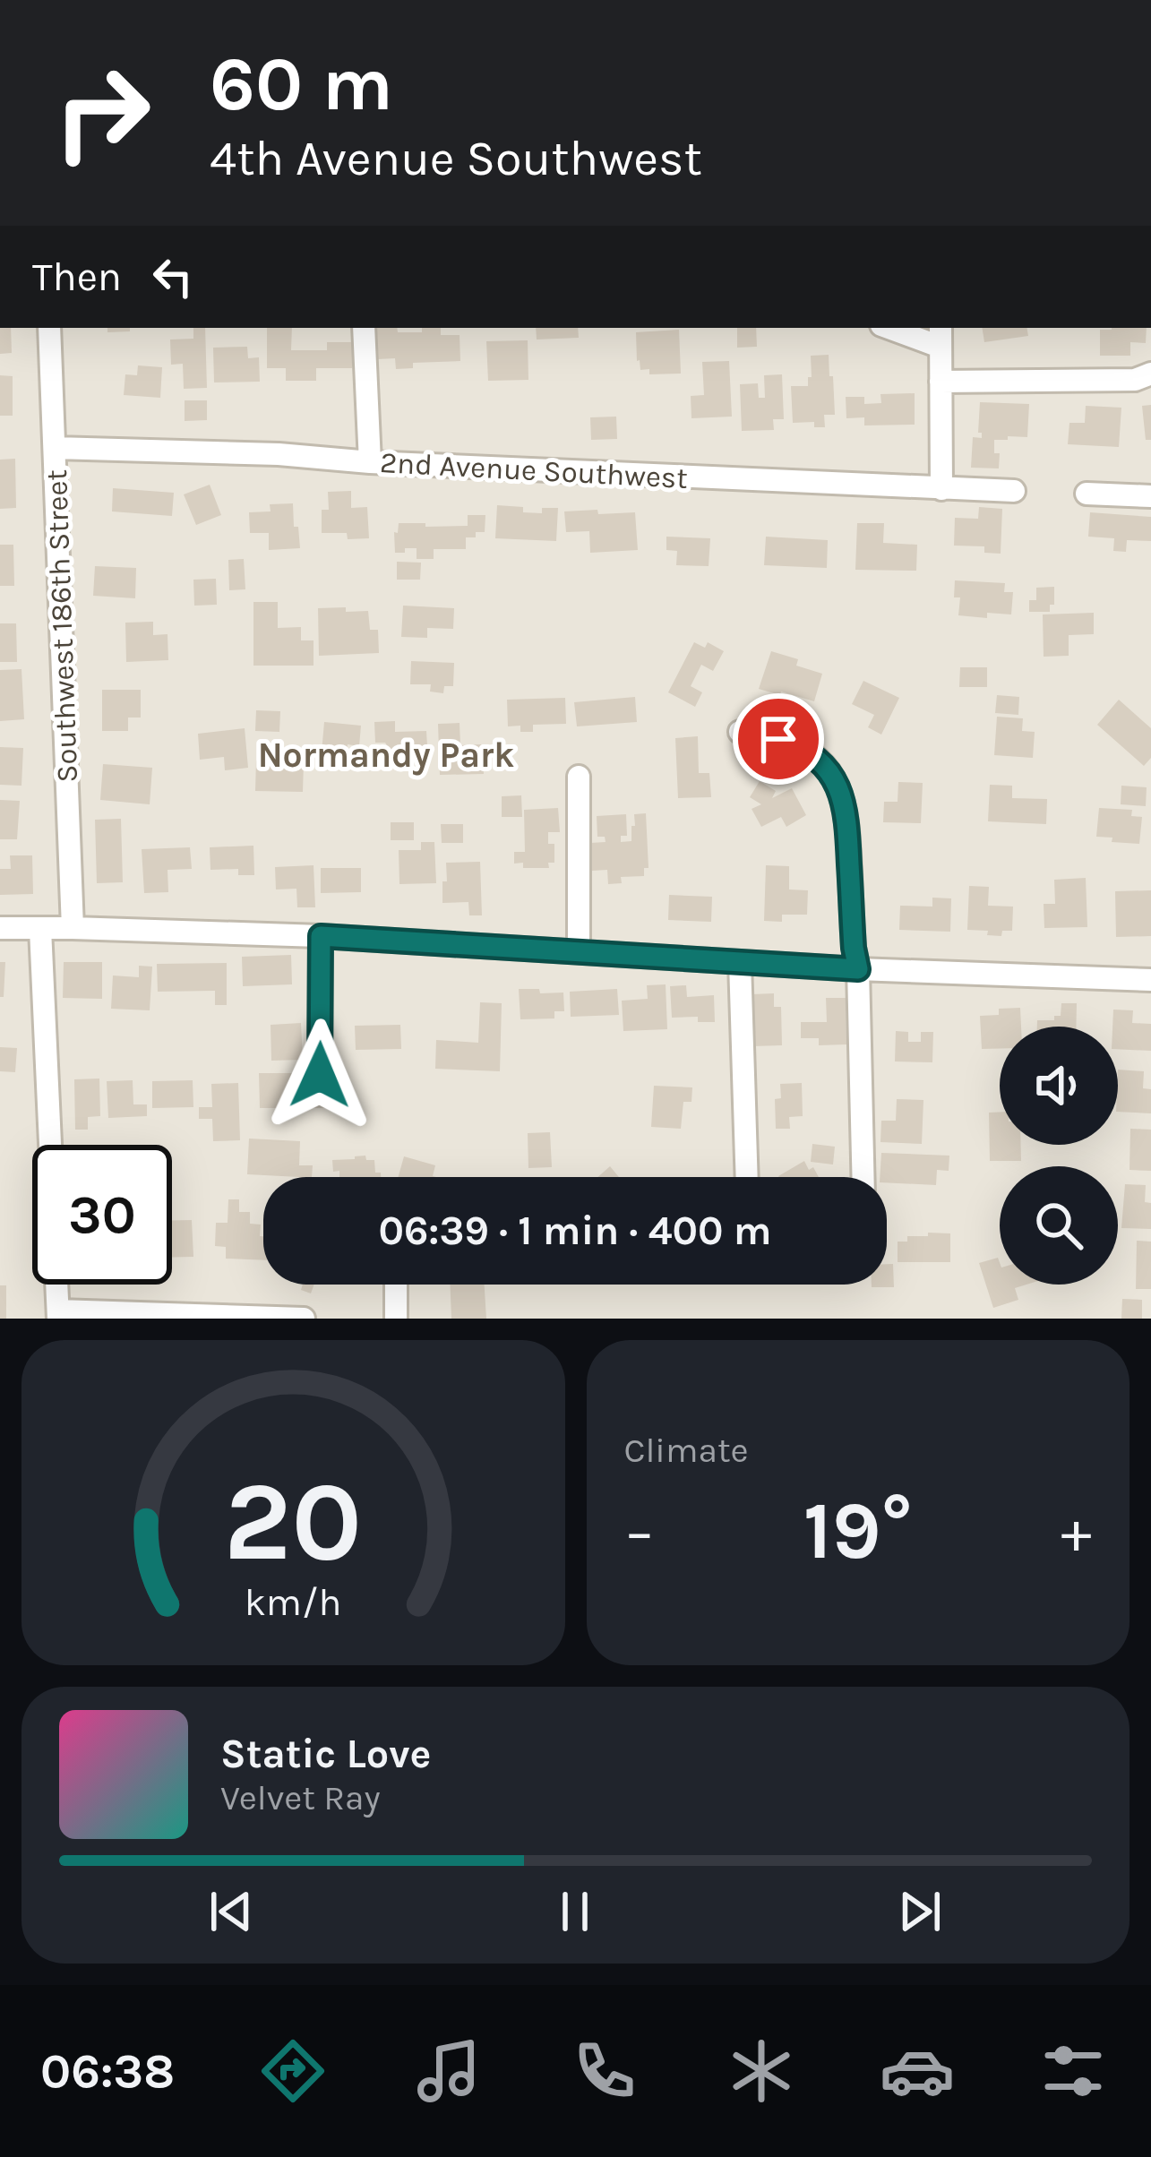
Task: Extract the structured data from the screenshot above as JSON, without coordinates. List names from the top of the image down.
{
  "streets": {
    "street": ["2nd Avenue Southwest", "Southwest 186th Street"]
  },
  "crossings": [
    ["2nd Avenue Southwest", "Southwest 186th Street"]
  ],
  "districts": ["Normandy Park"],
  "page": {
    "turn": ["60 m", "4th Avenue Southwest"],
    "then": "Then",
    "limit": "30",
    "trip": "06:39 · 1 min · 400 m",
    "tile": "Climate",
    "heat": ["−", "19°", "+"],
    "song": ["Static Love", "Velvet Ray"],
    "tabs": "06:38",
    "gauge": ["20", "km/h"]
  }
}
